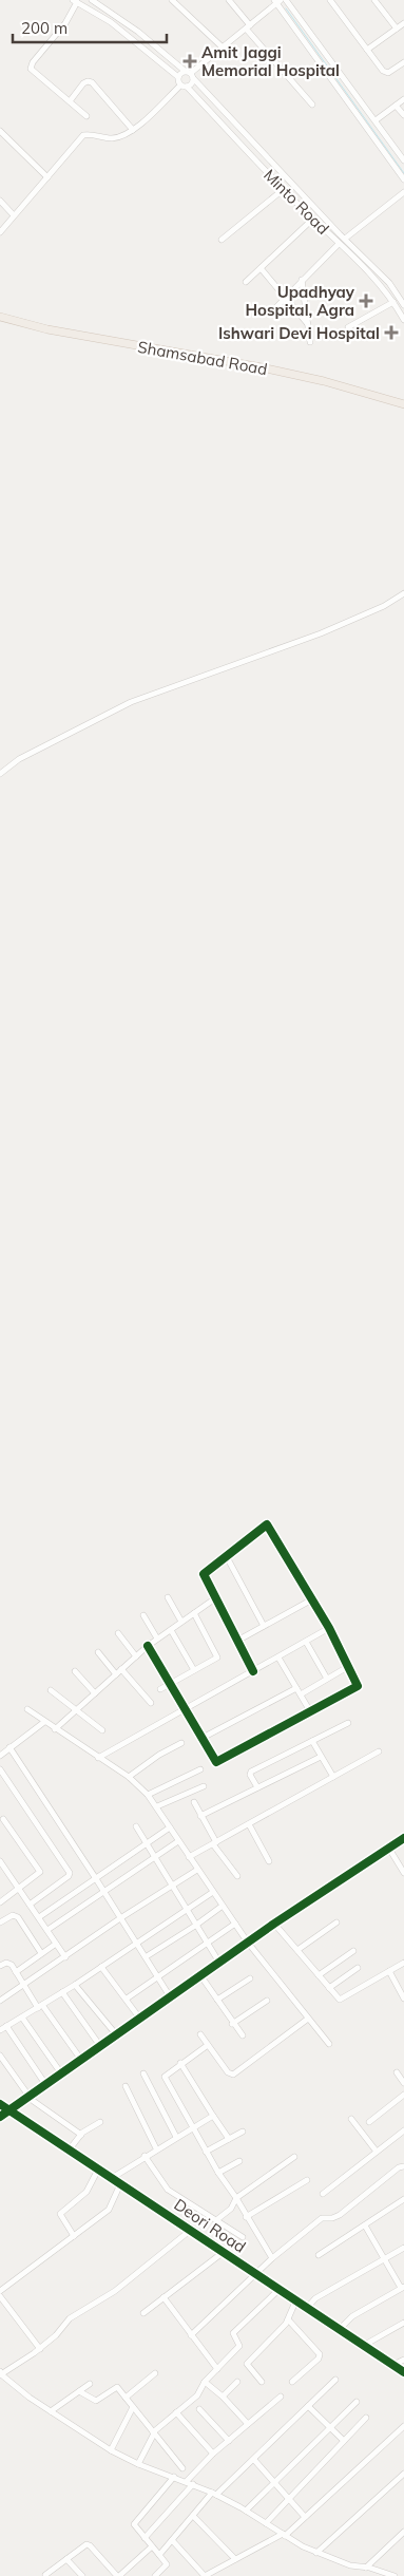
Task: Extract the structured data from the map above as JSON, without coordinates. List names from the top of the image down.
{
  "streets": {
    "main road": ["Shamsabad Road"],
    "street": ["Minto Road", "Deori Road"]
  },
  "places": {
    "health": ["Amit Jaggi Memorial Hospital", "Upadhyay Hospital, Agra", "Ishwari Devi Hospital"]
  },
  "scale_bar": "200 m"
}
